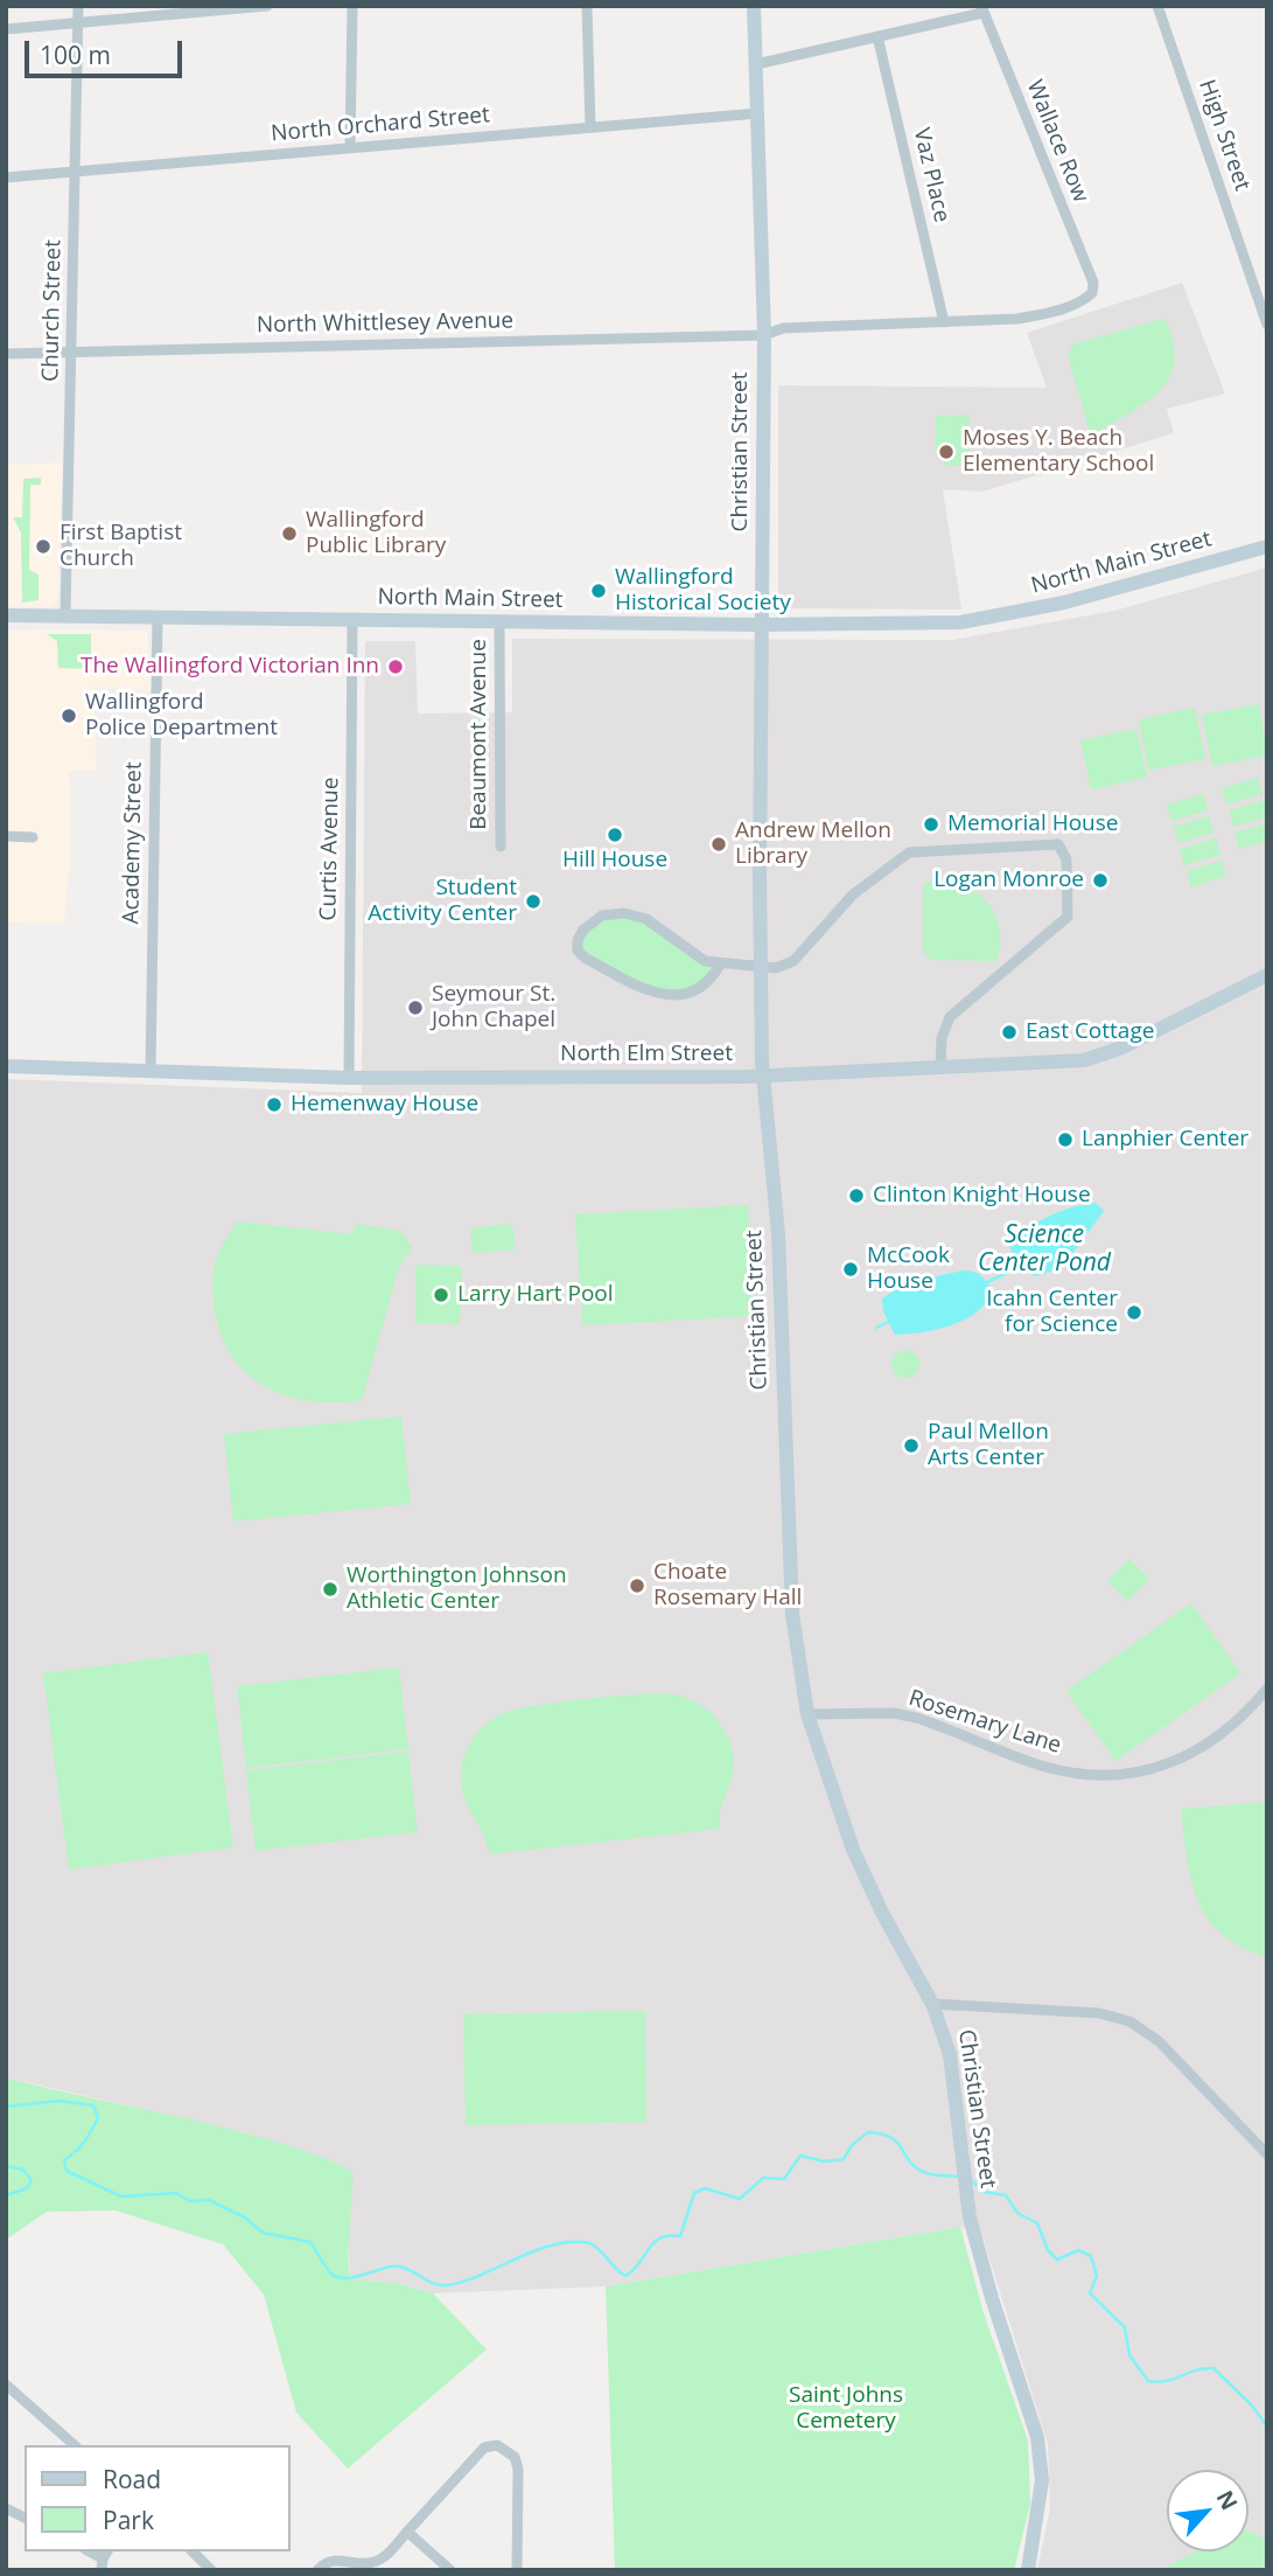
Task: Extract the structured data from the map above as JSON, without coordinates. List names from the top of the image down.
{
  "streets": {
    "main road": ["Christian Street", "North Main Street", "North Elm Street"],
    "street": [
      "North Orchard Street",
      "High Street",
      "Wallace Row",
      "Vaz Place",
      "Church Street",
      "North Whittlesey Avenue",
      "Beaumont Avenue",
      "Academy Street",
      "Curtis Avenue",
      "Rosemary Lane"
    ]
  },
  "crossings": [
    ["North Orchard Street", "Church Street"],
    ["North Orchard Street", "Christian Street"],
    ["Wallace Row", "North Whittlesey Avenue"],
    ["Vaz Place", "North Whittlesey Avenue"],
    ["Church Street", "North Whittlesey Avenue"],
    ["Church Street", "North Main Street"],
    ["North Whittlesey Avenue", "Christian Street"],
    ["Christian Street", "North Main Street"],
    ["Christian Street", "North Elm Street"],
    ["Christian Street", "Rosemary Lane"],
    ["North Main Street", "Beaumont Avenue"],
    ["North Main Street", "Academy Street"],
    ["North Main Street", "Curtis Avenue"],
    ["Academy Street", "North Elm Street"],
    ["Curtis Avenue", "North Elm Street"]
  ],
  "water": ["Science Center Pond"],
  "parks": ["Saint Johns Cemetery"],
  "places": [
    "Moses Y. Beach Elementary School",
    "Wallingford Public Library",
    "First Baptist Church",
    "Wallingford Historical Society",
    "The Wallingford Victorian Inn",
    "Wallingford Police Department",
    "Memorial House",
    "Hill House",
    "Andrew Mellon Library",
    "Logan Monroe",
    "Student Activity Center",
    "Seymour St. John Chapel",
    "East Cottage",
    "Hemenway House",
    "Lanphier Center",
    "Clinton Knight House",
    "McCook House",
    "Larry Hart Pool",
    "Icahn Center for Science",
    "Paul Mellon Arts Center",
    "Choate Rosemary Hall",
    "Worthington Johnson Athletic Center"
  ],
  "legend": ["Road", "Park"],
  "scale_bar": "100 m",
  "north": "top right"
}
